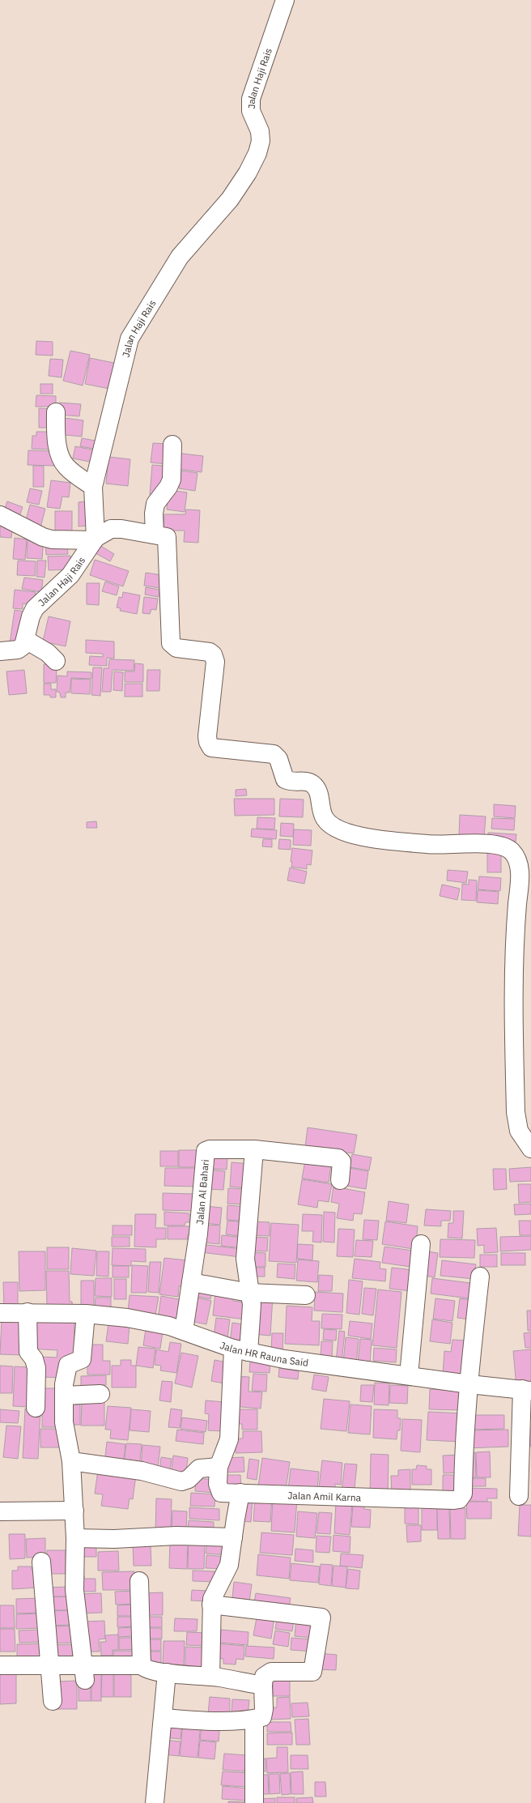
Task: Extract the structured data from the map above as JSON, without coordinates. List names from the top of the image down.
{
  "streets": {
    "street": [
      "Jalan Haji Rais",
      "Jalan Al Bahari",
      "Jalan HR Rauna Said",
      "Jalan Amil Karna"
    ]
  },
  "crossings": [
    ["Jalan Al Bahari", "Jalan HR Rauna Said"],
    ["Jalan Al Bahari", "Jalan Amil Karna"],
    ["Jalan HR Rauna Said", "Jalan Amil Karna"]
  ]
}
